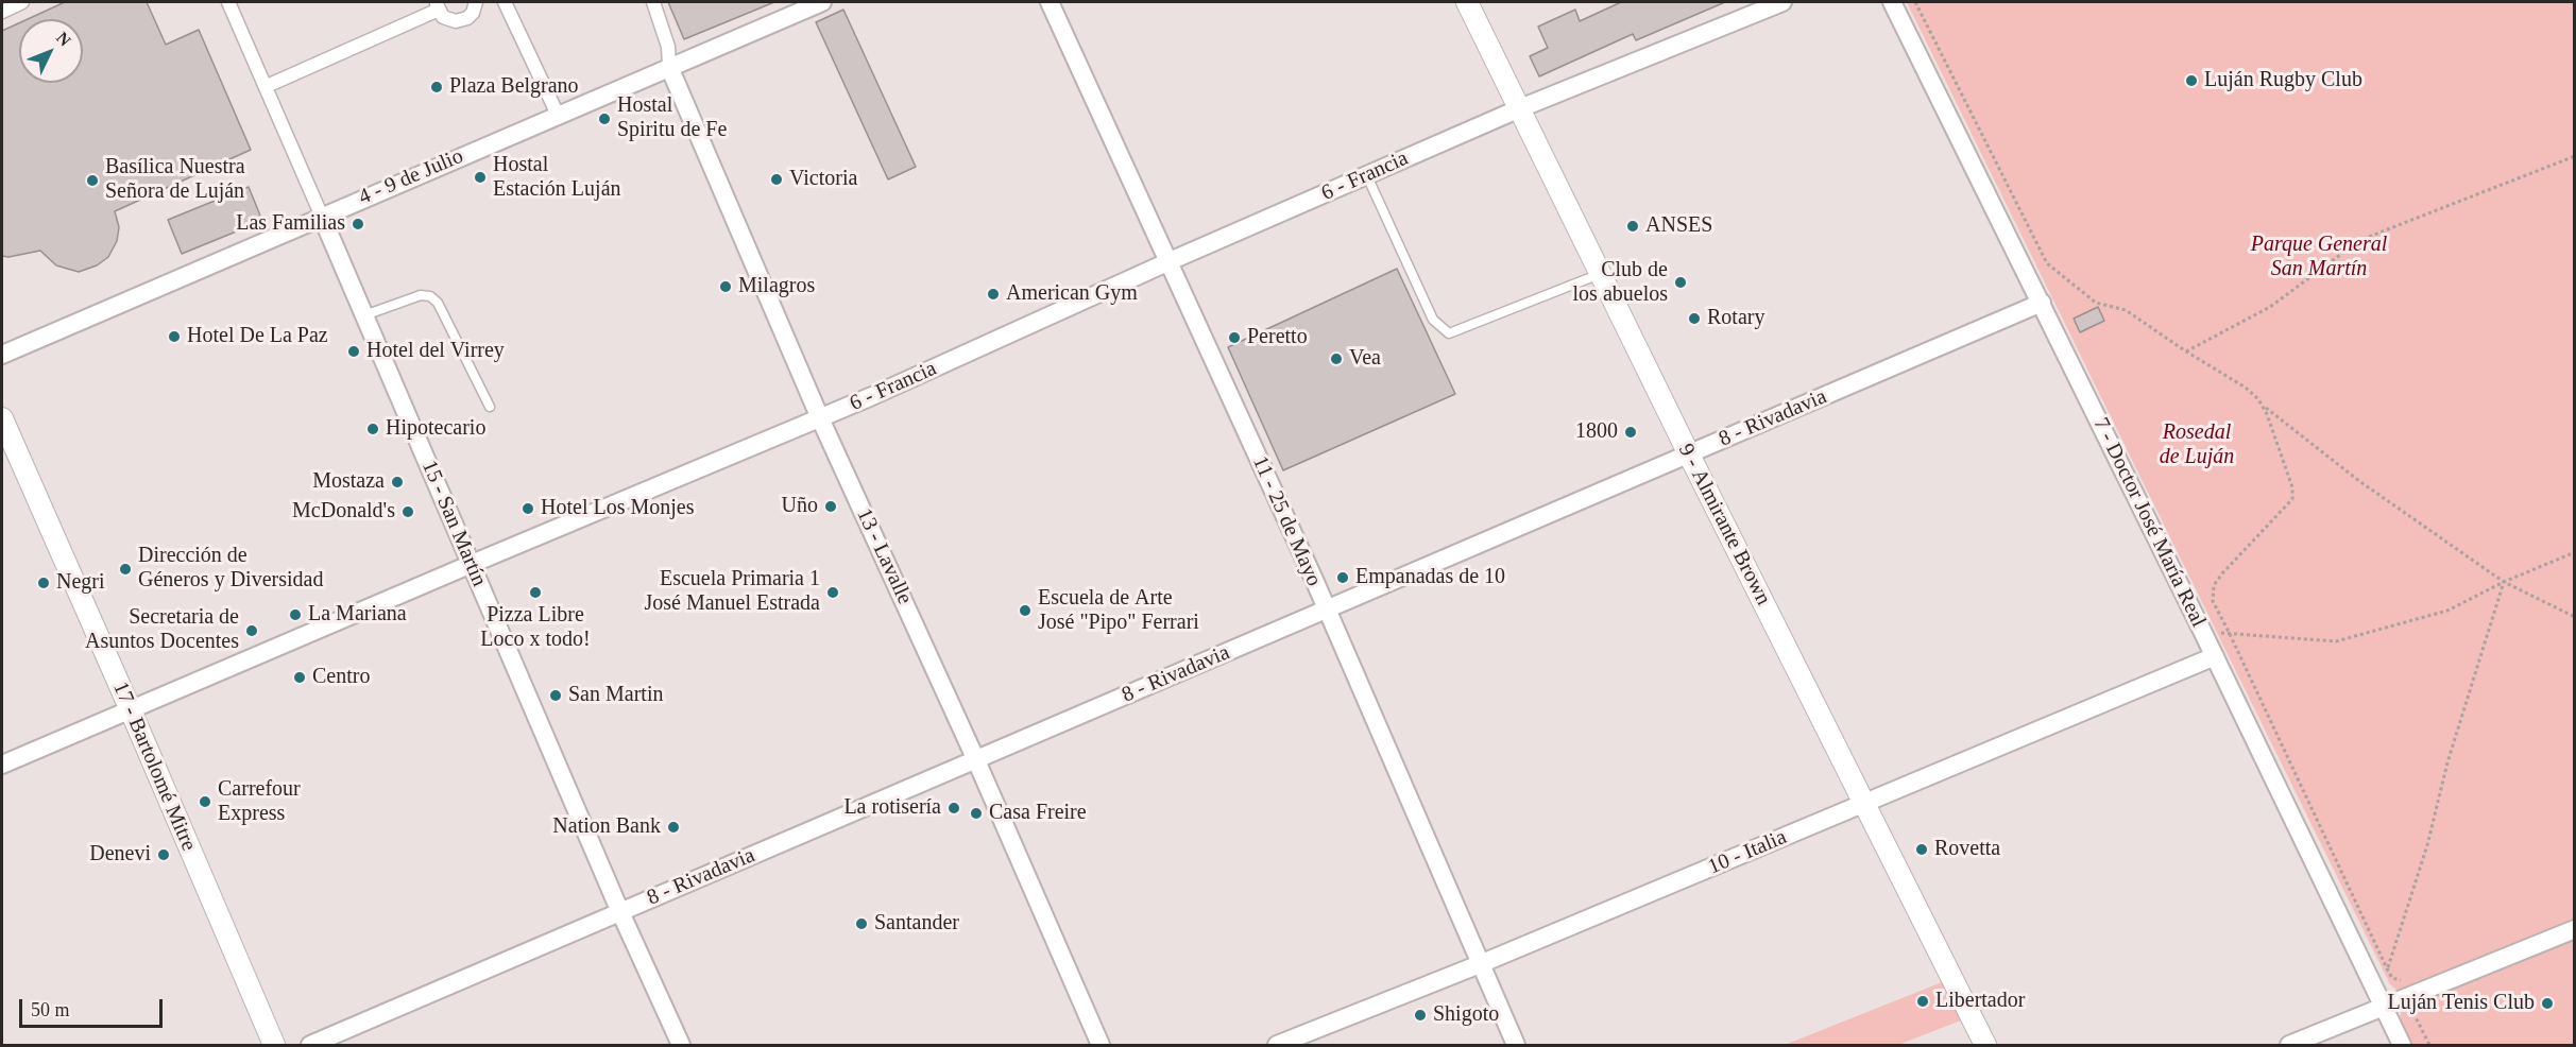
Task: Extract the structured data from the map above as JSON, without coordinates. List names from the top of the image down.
{
  "streets": {
    "street": [
      "6 - Francia",
      "4 - 9 de Julio",
      "8 - Rivadavia",
      "11 - 25 de Mayo",
      "7 - Doctor José María Real",
      "15 - San Martín",
      "9 - Almirante Brown",
      "13 - Lavalle",
      "17 - Bartolomé Mitre",
      "10 - Italia"
    ]
  },
  "crossings": [
    ["6 - Francia", "11 - 25 de Mayo"],
    ["6 - Francia", "15 - San Martín"],
    ["6 - Francia", "9 - Almirante Brown"],
    ["6 - Francia", "13 - Lavalle"],
    ["6 - Francia", "17 - Bartolomé Mitre"],
    ["4 - 9 de Julio", "15 - San Martín"],
    ["4 - 9 de Julio", "13 - Lavalle"],
    ["8 - Rivadavia", "11 - 25 de Mayo"],
    ["8 - Rivadavia", "7 - Doctor José María Real"],
    ["8 - Rivadavia", "15 - San Martín"],
    ["8 - Rivadavia", "9 - Almirante Brown"],
    ["8 - Rivadavia", "13 - Lavalle"],
    ["11 - 25 de Mayo", "10 - Italia"],
    ["7 - Doctor José María Real", "10 - Italia"],
    ["9 - Almirante Brown", "10 - Italia"]
  ],
  "parks": ["Parque General San Martín", "Rosedal de Luján"],
  "places": [
    "Luján Rugby Club",
    "Plaza Belgrano",
    "Hostal Spiritu de Fe",
    "Hostal Estación Luján",
    "Victoria",
    "Basílica Nuestra Señora de Luján",
    "Las Familias",
    "ANSES",
    "Club de los abuelos",
    "Milagros",
    "American Gym",
    "Rotary",
    "Hotel De La Paz",
    "Peretto",
    "Hotel del Virrey",
    "Vea",
    "Hipotecario",
    "1800",
    "Mostaza",
    "Uño",
    "Hotel Los Monjes",
    "McDonald's",
    "Dirección de Géneros y Diversidad",
    "Empanadas de 10",
    "Negri",
    "Pizza Libre Loco x todo!",
    "Escuela Primaria 1 José Manuel Estrada",
    "Escuela de Arte José \"Pipo\" Ferrari",
    "La Mariana",
    "Secretaria de Asuntos Docentes",
    "Centro",
    "San Martin",
    "Carrefour Express",
    "La rotisería",
    "Casa Freire",
    "Nation Bank",
    "Rovetta",
    "Denevi",
    "Santander",
    "Libertador",
    "Luján Tenis Club",
    "Shigoto"
  ],
  "scale_bar": "50 m",
  "north": "top right"
}
